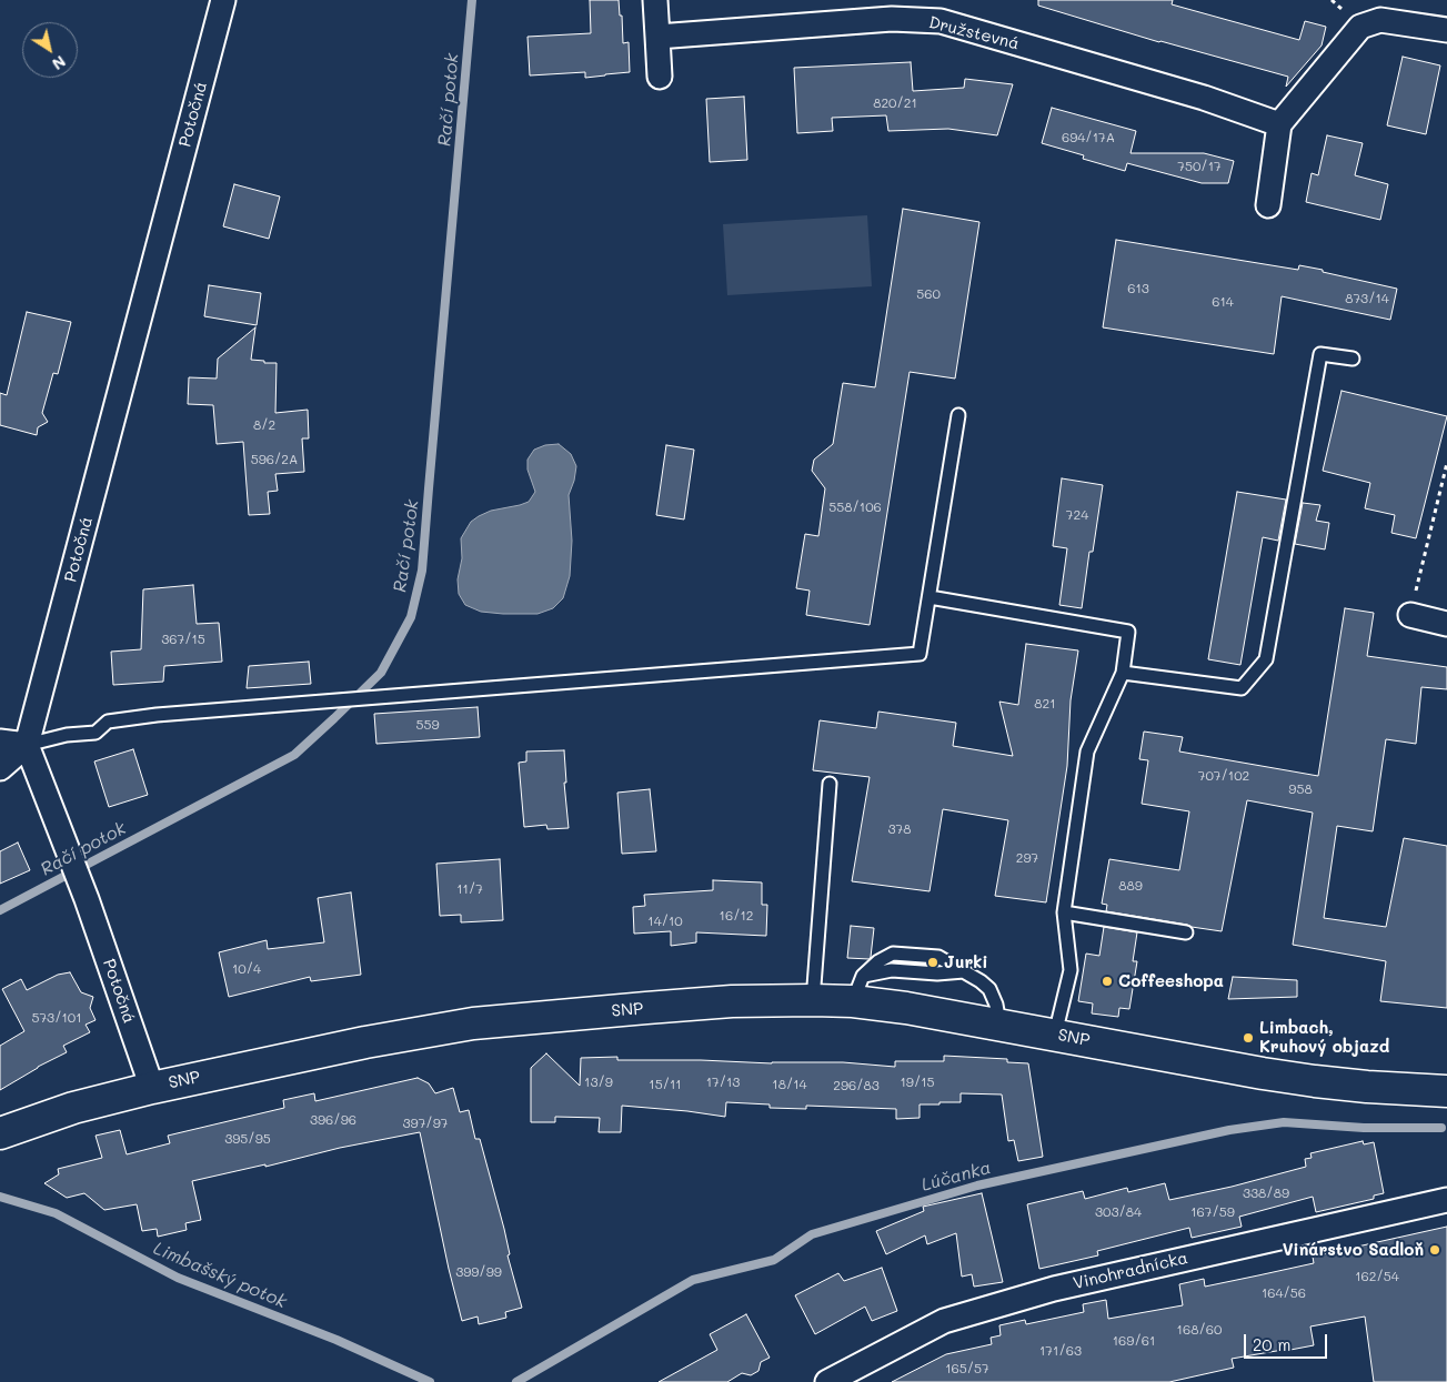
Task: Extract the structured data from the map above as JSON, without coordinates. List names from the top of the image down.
{
  "streets": {
    "street": [
      "Družstevná",
      "Potočná",
      "SNP",
      "Vinohradnícka"
    ]
  },
  "crossings": [
    ["Potočná", "SNP"]
  ],
  "water": ["Račí potok", "Lúčanka", "Limbašský potok"],
  "places": [
    "Jurki",
    "Coffeeshopa",
    "Limbach, Kruhový objazd",
    "Vinárstvo Sadloň"
  ],
  "house_numbers": [
    "820/21",
    "694/17A",
    "750/17",
    "613",
    "560",
    "873/14",
    "614",
    "8/2",
    "596/2A",
    "558/106",
    "724",
    "367/15",
    "821",
    "559",
    "707/102",
    "958",
    "378",
    "297",
    "889",
    "11/7",
    "16/12",
    "14/10",
    "10/4",
    "573/101",
    "13/9",
    "17/13",
    "19/15",
    "15/11",
    "18/14",
    "296/83",
    "396/96",
    "397/97",
    "395/95",
    "338/89",
    "303/84",
    "167/59",
    "399/99",
    "162/54",
    "164/56",
    "168/60",
    "169/61",
    "171/63",
    "165/57"
  ],
  "scale_bar": "20 m",
  "north": "bottom right"
}
